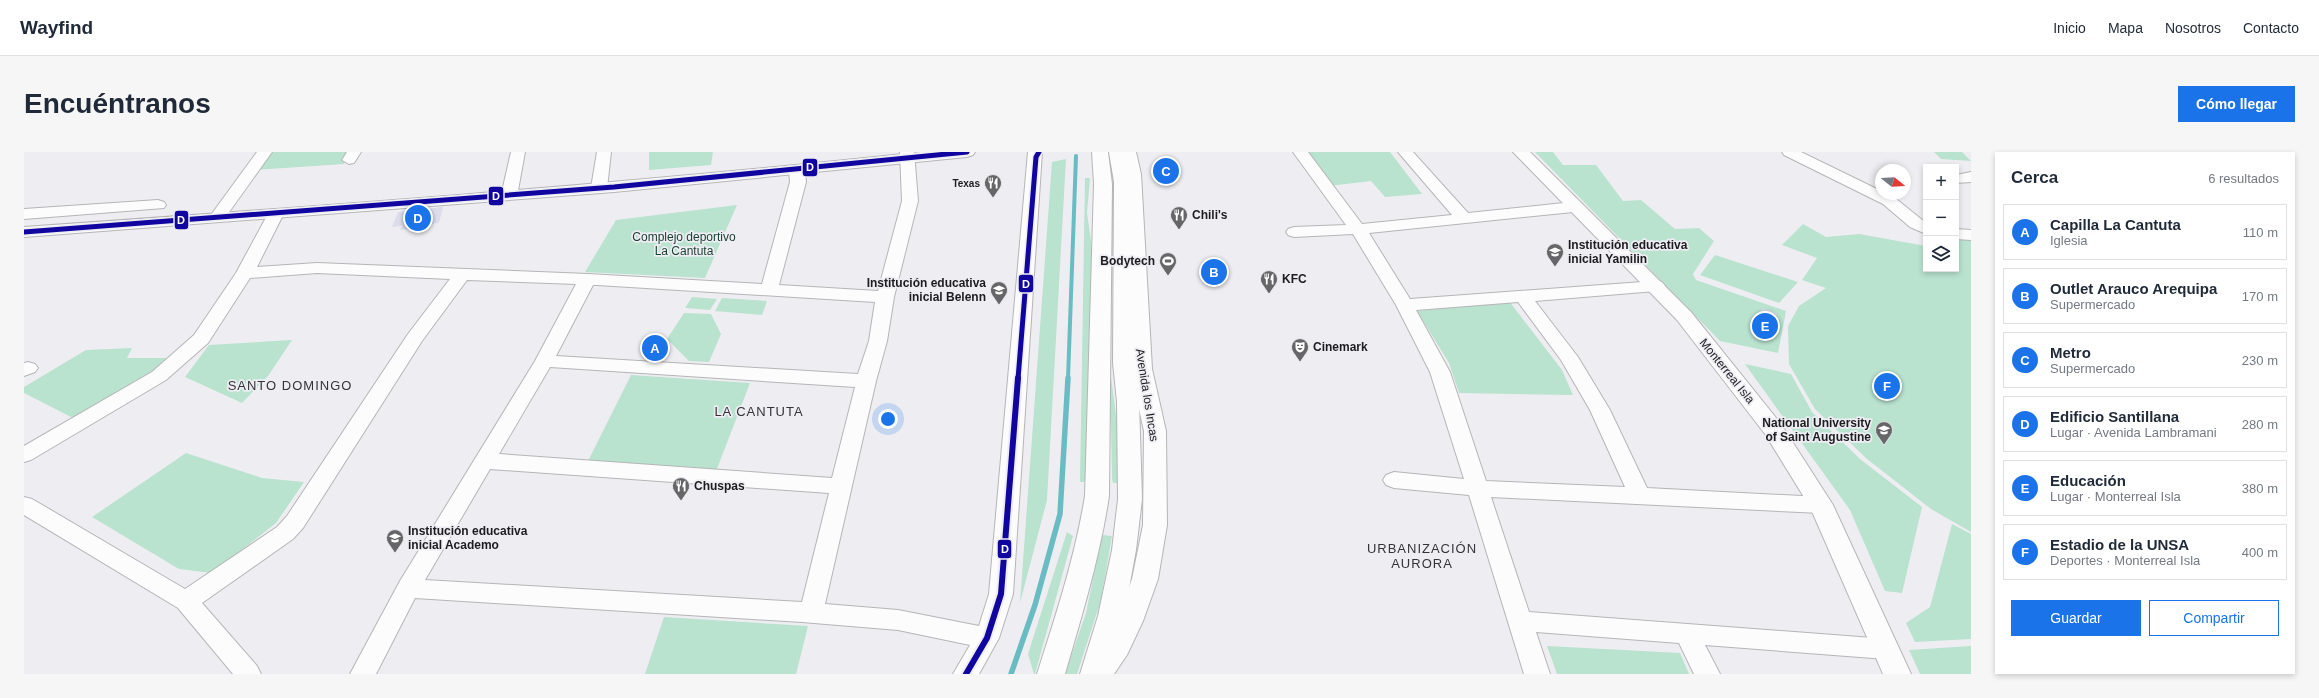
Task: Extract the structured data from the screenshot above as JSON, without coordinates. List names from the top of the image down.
{
  "streets": {
    "main road": ["Monterreal Isla", "Avenida los Incas"]
  },
  "districts": ["SANTO DOMINGO", "LA CANTUTA", "URBANIZACIÓN AURORA"],
  "parks": ["Complejo deportivo La Cantuta"],
  "places": {
    "restaurant": [
      "Texas",
      "Chili's",
      "KFC",
      "Chuspas"
    ],
    "school or university": [
      "Institución educativa inicial Yamilin",
      "Institución educativa inicial Belenn",
      "National University of Saint Augustine",
      "Institución educativa inicial Academo"
    ],
    "sports": ["Bodytech"],
    "theatre": ["Cinemark"]
  },
  "lines": ["transit line D"],
  "north": "right",
  "page": {
    "header": "Wayfind",
    "nav": [
      "Inicio",
      "Mapa",
      "Nosotros",
      "Contacto"
    ],
    "buttons": [
      "Cómo llegar",
      ["Guardar", "Compartir"]
    ],
    "title": "Encuéntranos",
    "heading": ["Cerca", "6 resultados"],
    "pins": [
      "C",
      "D",
      "B",
      "E",
      "A",
      "F"
    ],
    "map_buttons": ["+", "−"],
    "list": [
      {
        "mark": "A",
        "name": "Capilla La Cantuta",
        "note": "Iglesia",
        "value": "110 m"
      },
      {
        "mark": "B",
        "name": "Outlet Arauco Arequipa",
        "note": "Supermercado",
        "value": "170 m"
      },
      {
        "mark": "C",
        "name": "Metro",
        "note": "Supermercado",
        "value": "230 m"
      },
      {
        "mark": "D",
        "name": "Edificio Santillana",
        "note": "Lugar · Avenida Lambramani",
        "value": "280 m"
      },
      {
        "mark": "E",
        "name": "Educación",
        "note": "Lugar · Monterreal Isla",
        "value": "380 m"
      },
      {
        "mark": "F",
        "name": "Estadio de la UNSA",
        "note": "Deportes · Monterreal Isla",
        "value": "400 m"
      }
    ]
  }
}
